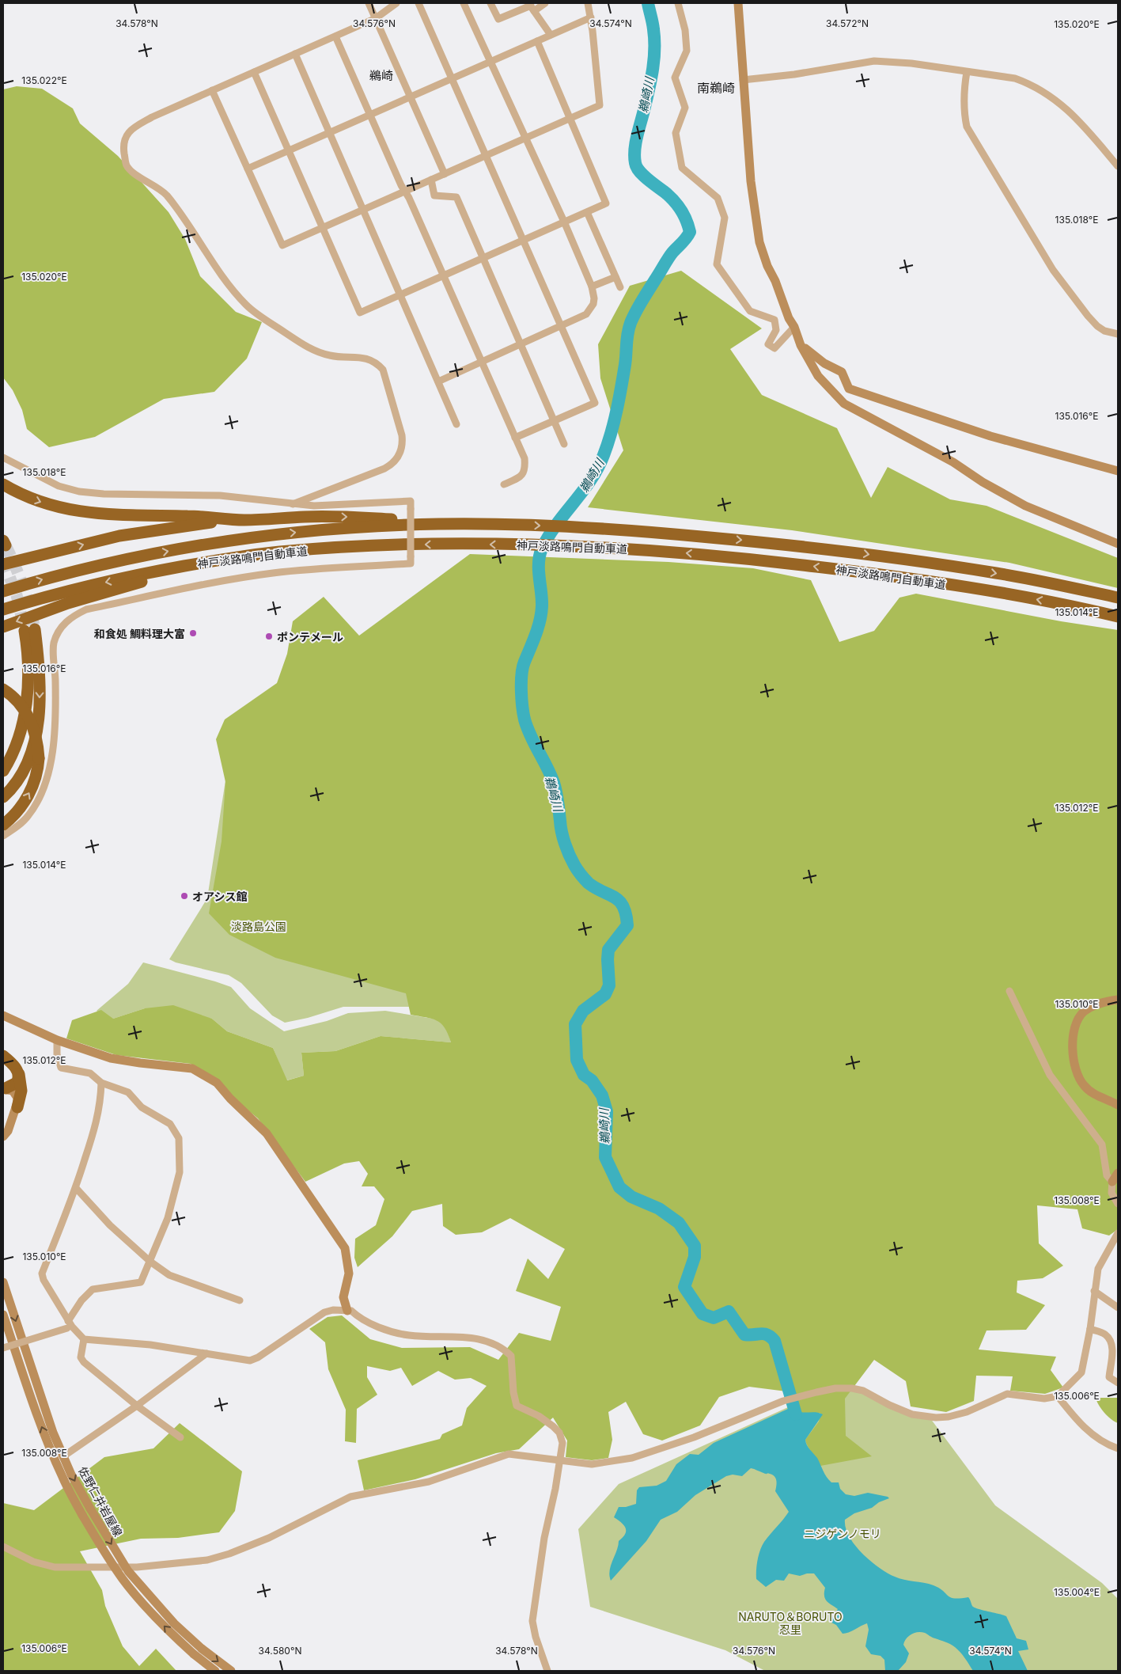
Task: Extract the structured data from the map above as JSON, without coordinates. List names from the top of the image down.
{
  "streets": {
    "highway": ["神戸淡路鳴門自動車道"],
    "street": ["佐野仁井岩屋線"]
  },
  "districts": ["鵜崎", "南鵜崎"],
  "water": ["鵜崎川"],
  "parks": ["淡路島公園", "ニジゲンノモリ", "NARUTO＆BORUTO 忍里"],
  "places": ["和食処 鯛料理大富", "ポンテメール", "オアシス館"],
  "coordinates": [
    "34.578°N",
    "34.576°N",
    "34.574°N",
    "34.572°N",
    "135.020°E",
    "135.022°E",
    "135.018°E",
    "135.016°E",
    "135.014°E",
    "135.012°E",
    "135.010°E",
    "135.008°E",
    "135.006°E",
    "135.004°E",
    "34.580°N"
  ]
}
